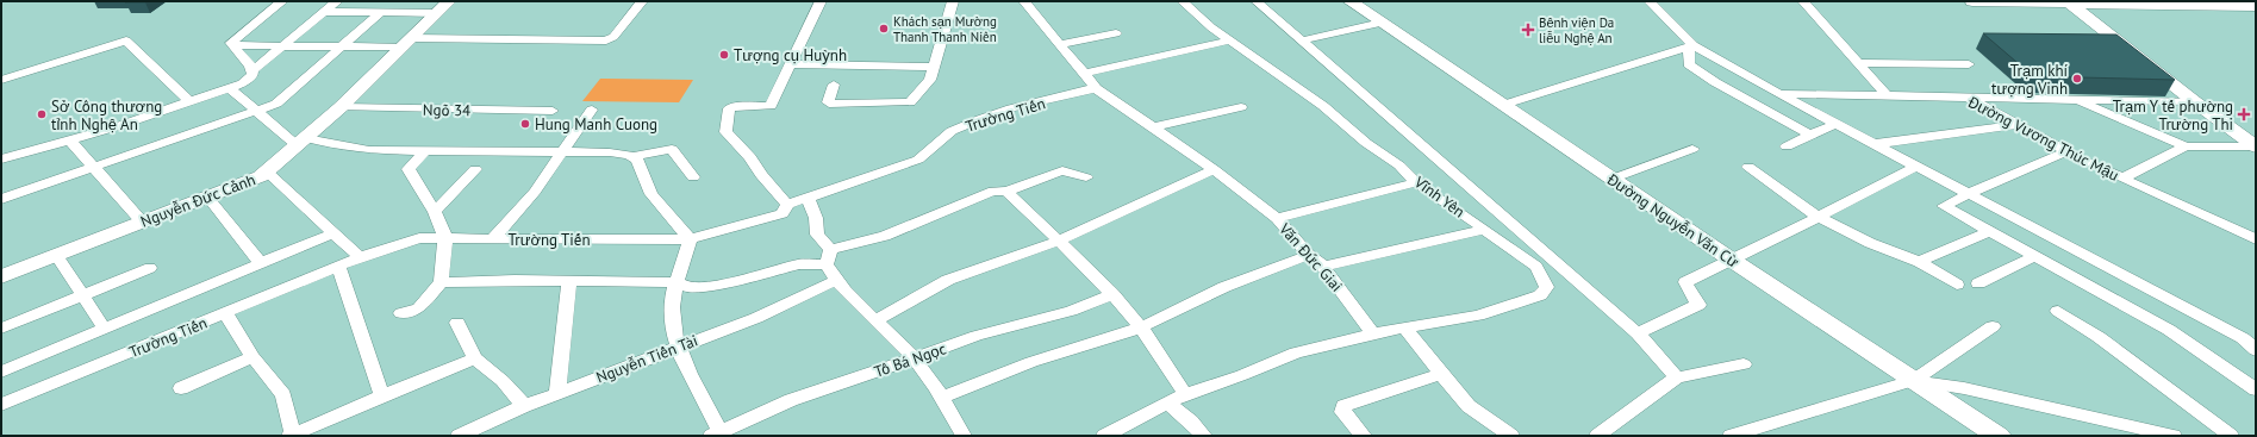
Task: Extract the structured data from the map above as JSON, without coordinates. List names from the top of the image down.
{
  "streets": {
    "main road": ["Nguyễn Đức Cảnh", "Đường Nguyễn Văn Cừ"],
    "street": [
      "Ngõ 34",
      "Trường Tiến",
      "Đường Vương Thúc Mậu",
      "Vĩnh Yên",
      "Văn Đức Giai",
      "Nguyễn Tiến Tài",
      "Tô Bá Ngọc"
    ]
  },
  "crossings": [
    ["Ngõ 34", "Nguyễn Đức Cảnh"],
    ["Trường Tiến", "Văn Đức Giai"],
    ["Vĩnh Yên", "Văn Đức Giai"]
  ],
  "places": {
    "other": [
      "Khách sạn Mường Thanh Thanh Niên",
      "Tượng cụ Huỳnh",
      "Trạm khí tượng Vinh",
      "Sở Công thương tỉnh Nghệ An",
      "Hung Manh Cuong"
    ],
    "health": ["Bệnh viện Da liễu Nghệ An", "Trạm Y tế phường Trường Thi"]
  }
}
